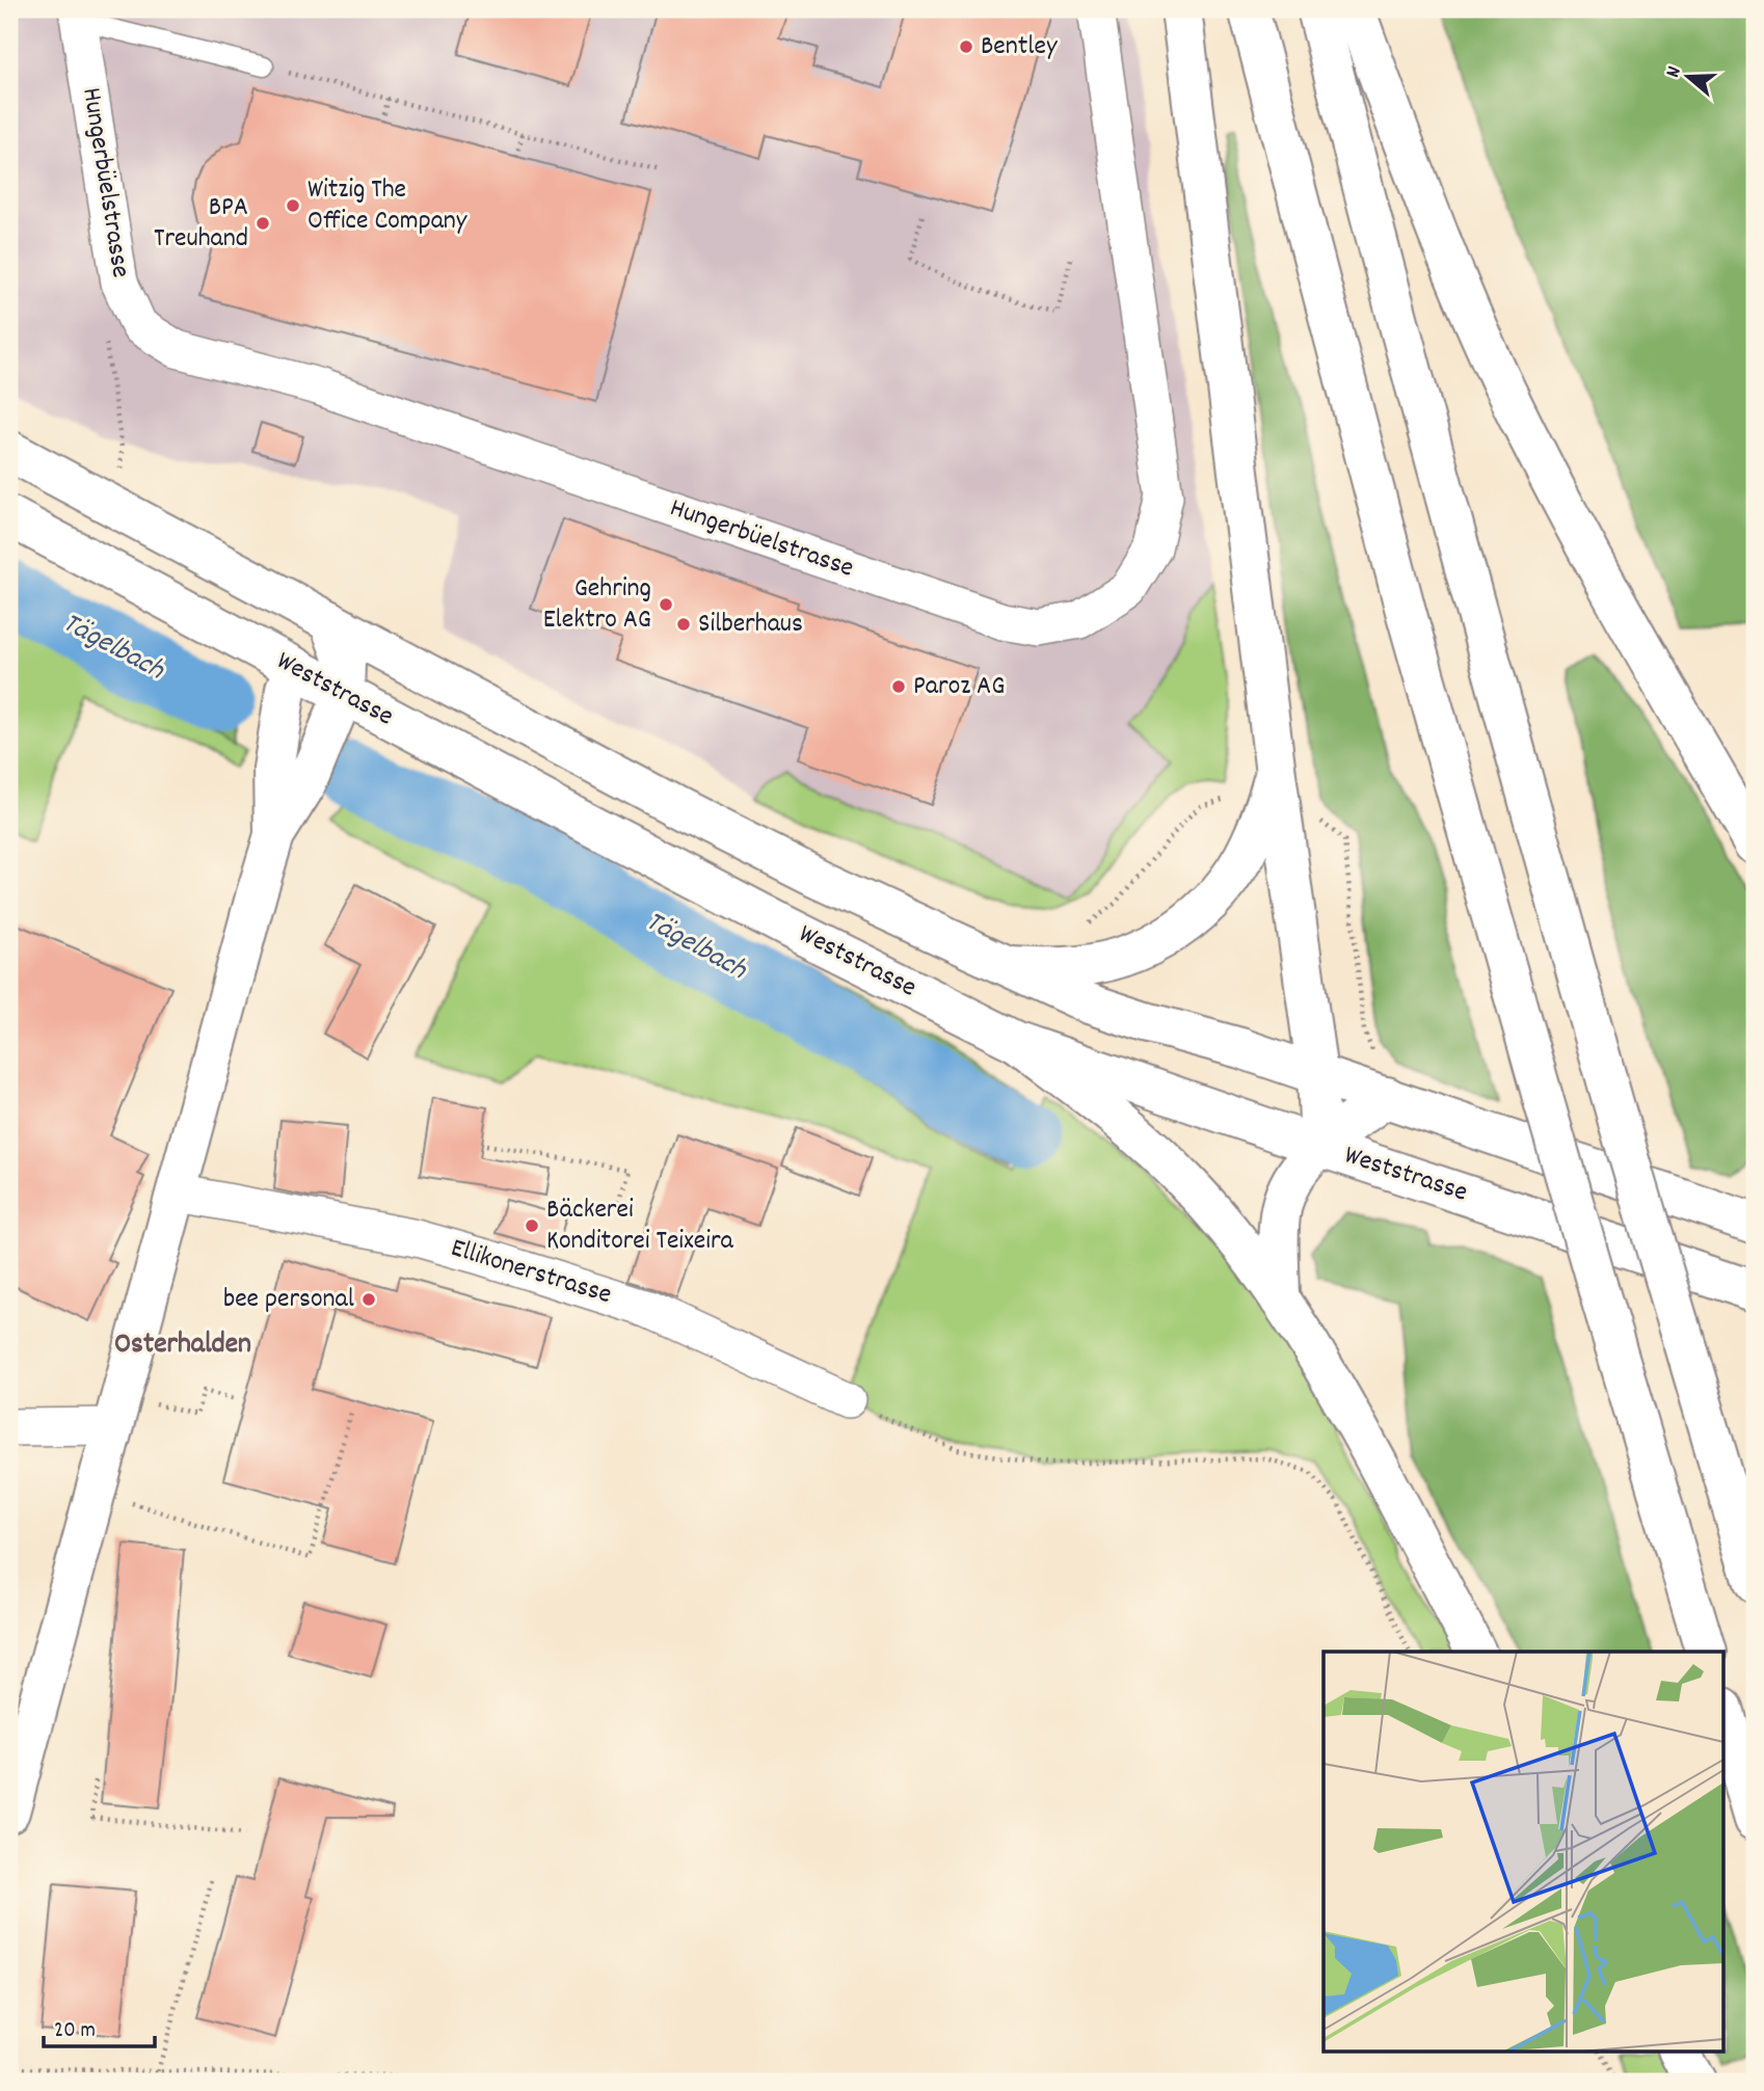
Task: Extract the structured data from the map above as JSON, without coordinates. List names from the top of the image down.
{
  "streets": {
    "main road": ["Weststrasse"],
    "street": ["Hungerbüelstrasse", "Ellikonerstrasse"]
  },
  "districts": ["Osterhalden"],
  "water": ["Tägelbach"],
  "places": [
    "Bentley",
    "Witzig The Office Company",
    "BPA Treuhand",
    "Gehring Elektro AG",
    "Silberhaus",
    "Paroz AG",
    "Bäckerei Konditorei Teixeira",
    "bee personal"
  ],
  "scale_bar": "20 m",
  "north": "left"
}
